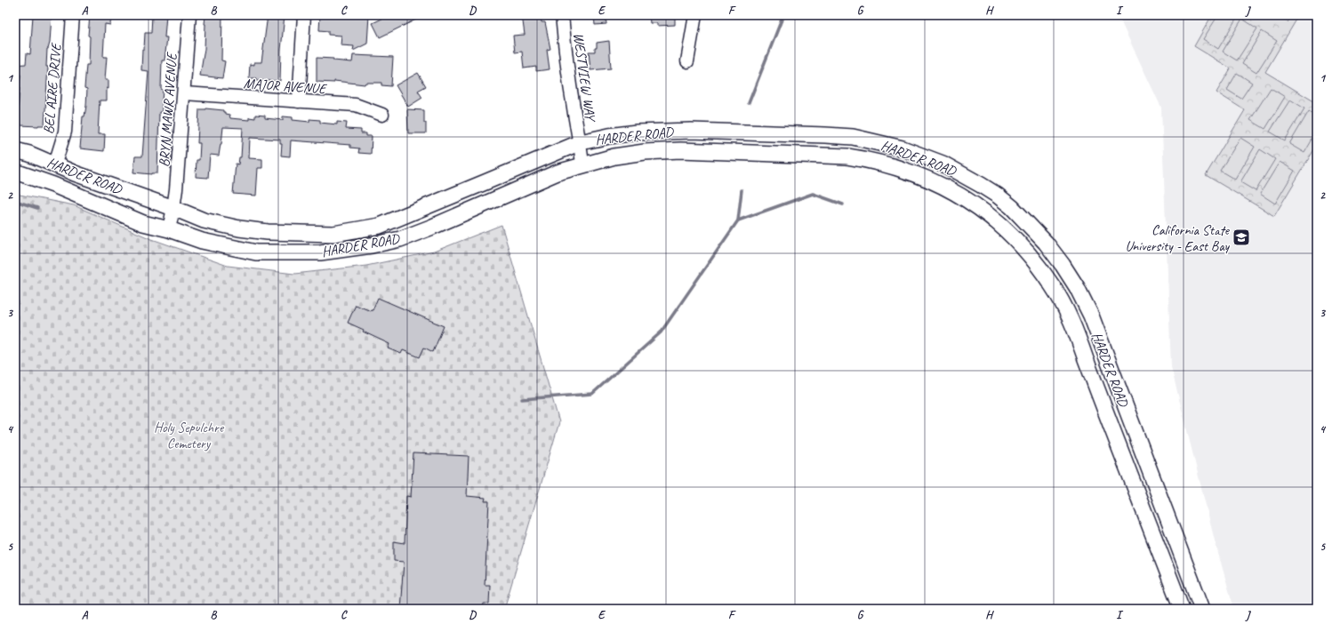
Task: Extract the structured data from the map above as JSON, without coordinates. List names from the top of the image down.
{
  "streets": {
    "street": [
      "WESTVIEW WAY",
      "MAJOR AVENUE",
      "BEL AIRE DRIVE",
      "BRYN MAWR AVENUE",
      "HARDER ROAD"
    ]
  },
  "crossings": [
    ["WESTVIEW WAY", "HARDER ROAD"],
    ["MAJOR AVENUE", "BRYN MAWR AVENUE"],
    ["BEL AIRE DRIVE", "HARDER ROAD"],
    ["BRYN MAWR AVENUE", "HARDER ROAD"]
  ],
  "parks": ["Holy Sepulchre Cemetery"],
  "places": {
    "school or university": ["California State University - East Bay"]
  },
  "grid": {
    "columns": [
      "A",
      "B",
      "C",
      "D",
      "E",
      "F",
      "G",
      "H",
      "I",
      "J"
    ],
    "rows": [
      "1",
      "2",
      "3",
      "4",
      "5"
    ]
  }
}
